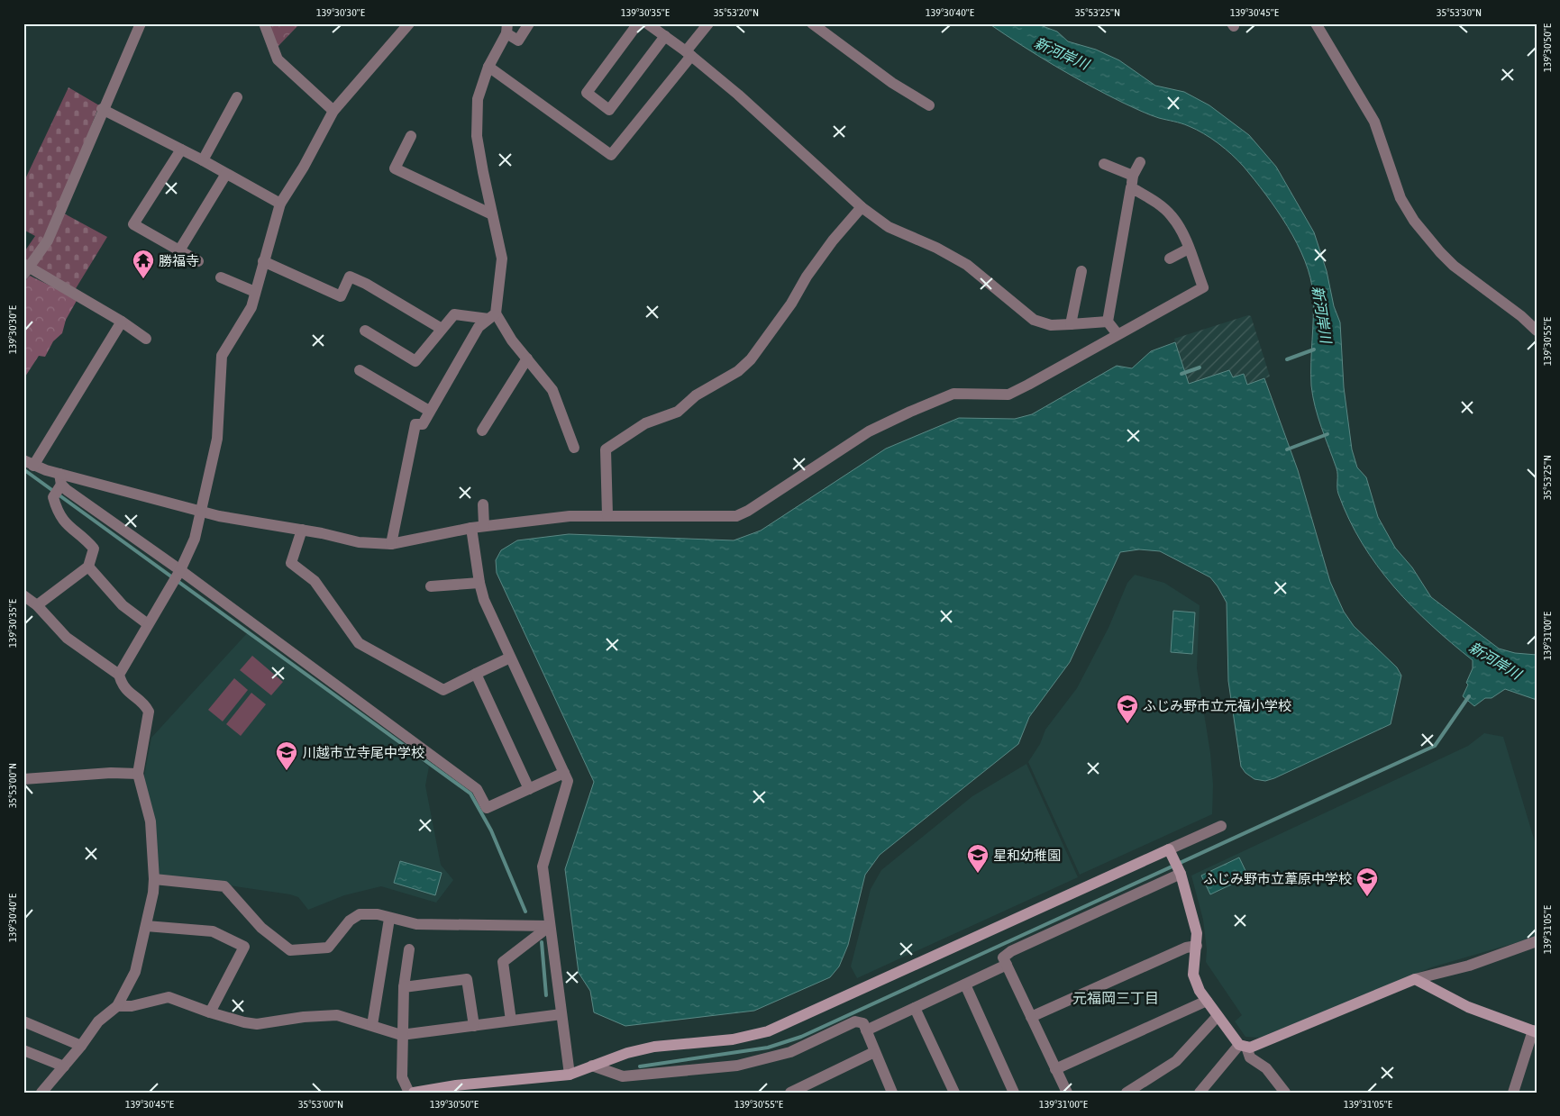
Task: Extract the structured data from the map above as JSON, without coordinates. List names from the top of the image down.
{
  "districts": ["元福岡三丁目"],
  "water": ["新河岸川"],
  "places": {
    "temple": ["勝福寺"],
    "school or university": [
      "ふじみ野市立元福小学校",
      "川越市立寺尾中学校",
      "星和幼稚園",
      "ふじみ野市立葦原中学校"
    ]
  },
  "coordinates": [
    "139°30'30\"E",
    "139°30'35\"E",
    "35°53'20\"N",
    "139°30'40\"E",
    "35°53'25\"N",
    "139°30'45\"E",
    "35°53'30\"N",
    "139°30'50\"E",
    "139°30'55\"E",
    "139°31'00\"E",
    "35°53'00\"N",
    "139°31'05\"E"
  ]
}
